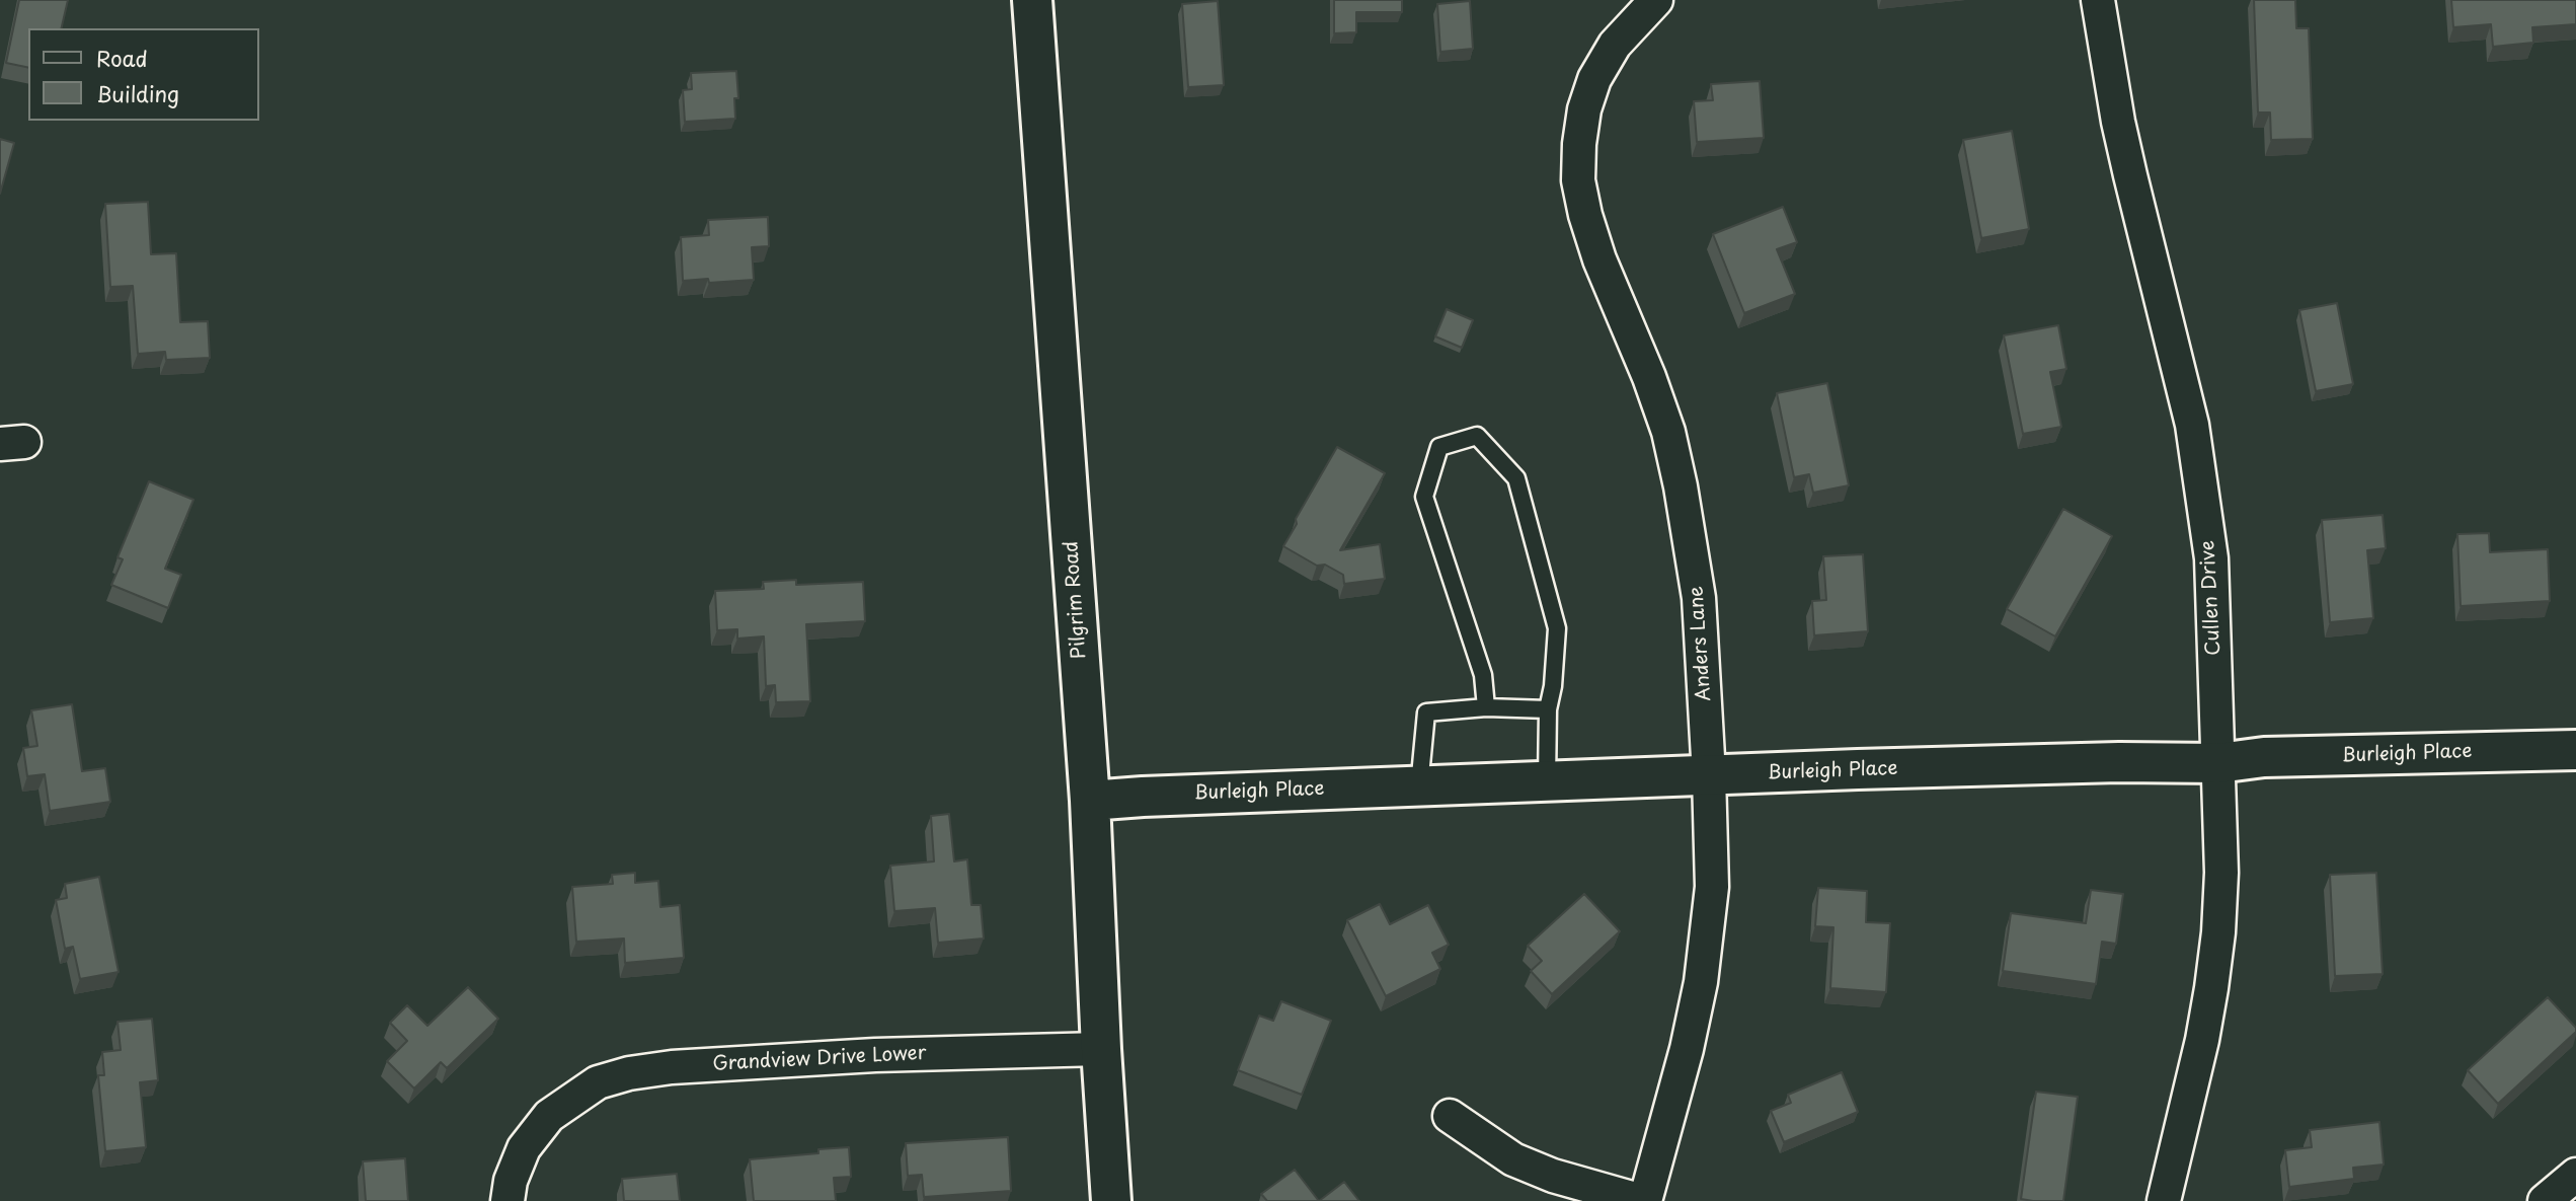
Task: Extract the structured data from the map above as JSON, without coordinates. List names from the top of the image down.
{
  "streets": {
    "street": [
      "Cullen Drive",
      "Pilgrim Road",
      "Anders Lane",
      "Burleigh Place",
      "Grandview Drive Lower"
    ]
  },
  "crossings": [
    ["Cullen Drive", "Burleigh Place"],
    ["Pilgrim Road", "Burleigh Place"],
    ["Pilgrim Road", "Grandview Drive Lower"],
    ["Anders Lane", "Burleigh Place"]
  ],
  "legend": ["Road", "Building"]
}
